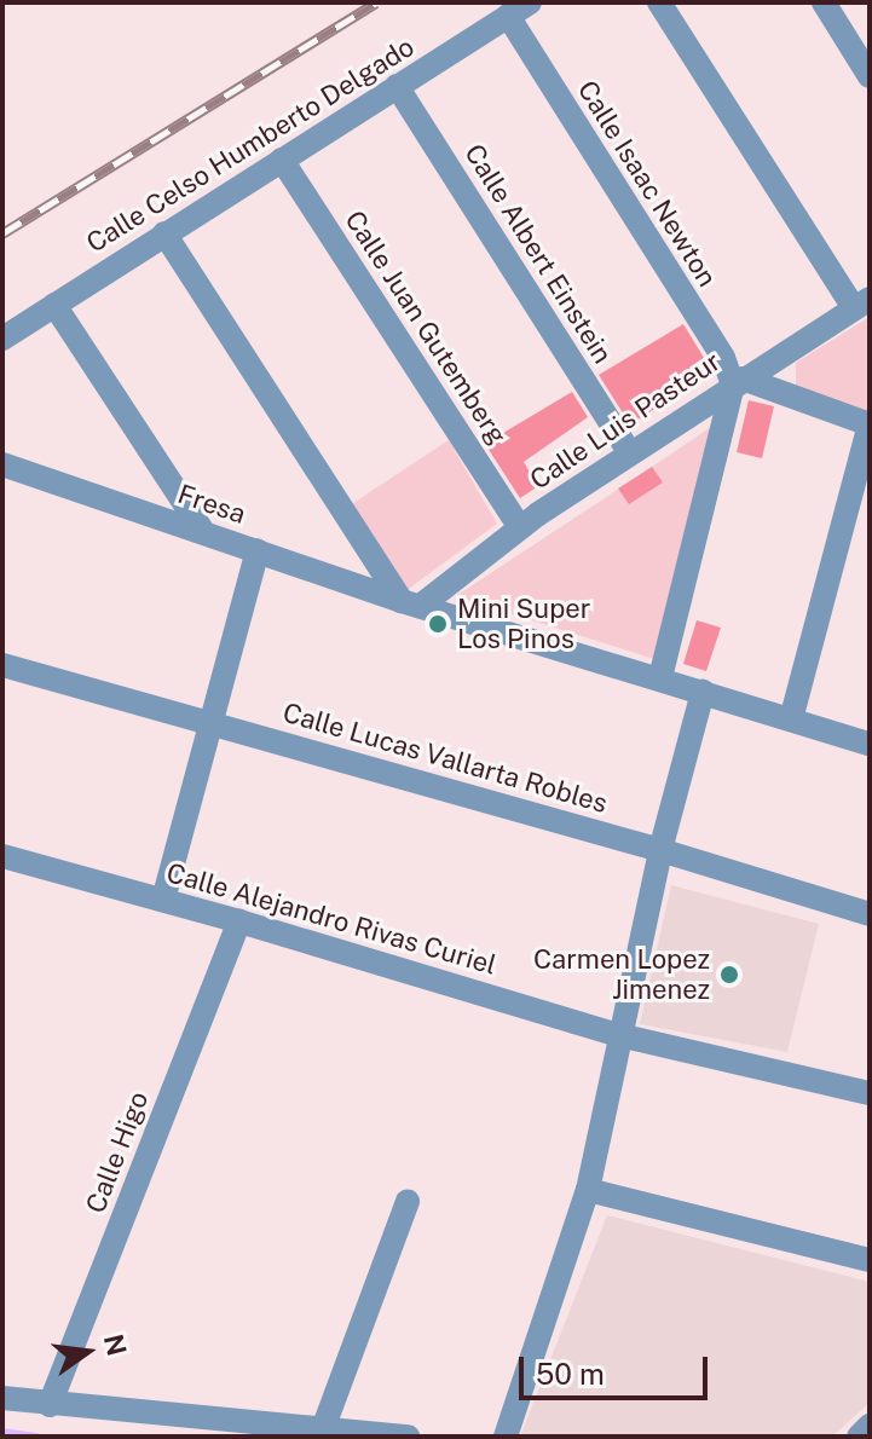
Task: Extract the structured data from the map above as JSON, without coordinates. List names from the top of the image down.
{
  "streets": {
    "street": [
      "Calle Celso Humberto Delgado",
      "Calle Isaac Newton",
      "Calle Albert Einstein",
      "Calle Juan Gutemberg",
      "Calle Luis Pasteur",
      "Fresa",
      "Calle Lucas Vallarta Robles",
      "Calle Alejandro Rivas Curiel",
      "Calle Higo"
    ]
  },
  "crossings": [
    ["Calle Celso Humberto Delgado", "Calle Isaac Newton"],
    ["Calle Celso Humberto Delgado", "Calle Albert Einstein"],
    ["Calle Celso Humberto Delgado", "Calle Juan Gutemberg"],
    ["Calle Isaac Newton", "Calle Luis Pasteur"],
    ["Calle Albert Einstein", "Calle Luis Pasteur"],
    ["Calle Juan Gutemberg", "Calle Luis Pasteur"],
    ["Calle Luis Pasteur", "Fresa"],
    ["Calle Alejandro Rivas Curiel", "Calle Higo"]
  ],
  "places": ["Mini Super Los Pinos", "Carmen Lopez Jimenez"],
  "scale_bar": "50 m",
  "north": "right"
}
